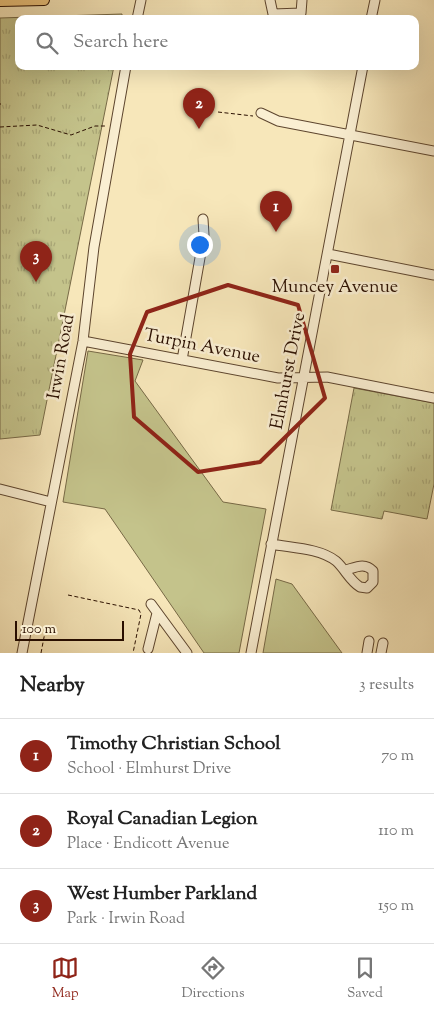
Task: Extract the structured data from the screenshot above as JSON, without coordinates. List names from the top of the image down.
{
  "streets": {
    "street": ["Turpin Avenue", "Irwin Road", "Elmhurst Drive"]
  },
  "crossings": [
    ["Turpin Avenue", "Irwin Road"],
    ["Turpin Avenue", "Elmhurst Drive"]
  ],
  "places": {
    "transit": ["Muncey Avenue"]
  },
  "scale_bar": "100 m",
  "page": {
    "search": "Search here",
    "pins": ["2", "1", "3"],
    "scale": "100 m",
    "heading": ["Nearby", "3 results"],
    "list": [
      {
        "mark": "1",
        "name": "Timothy Christian School",
        "note": "School · Elmhurst Drive",
        "value": "70 m"
      },
      {
        "mark": "2",
        "name": "Royal Canadian Legion",
        "note": "Place · Endicott Avenue",
        "value": "110 m"
      },
      {
        "mark": "3",
        "name": "West Humber Parkland",
        "note": "Park · Irwin Road",
        "value": "150 m"
      }
    ],
    "nav": ["Map", "Directions", "Saved"]
  }
}
